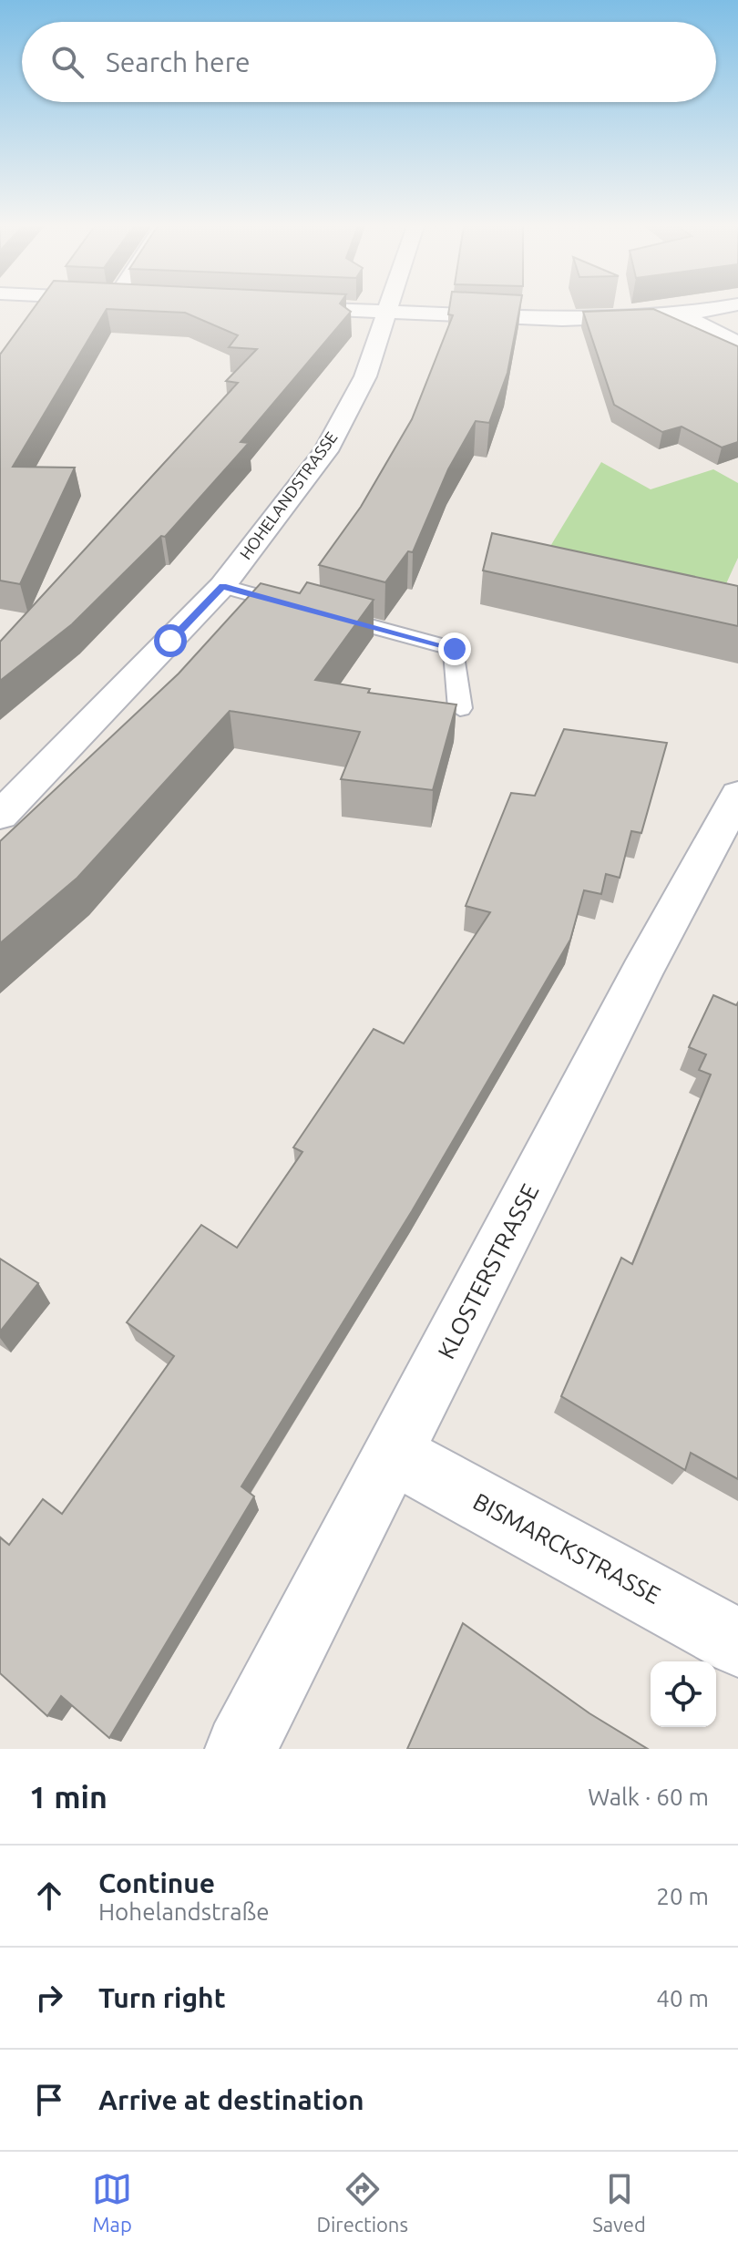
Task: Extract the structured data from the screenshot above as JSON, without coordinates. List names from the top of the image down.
{
  "streets": {
    "street": ["HOHELANDSTRASSE", "KLOSTERSTRASSE", "BISMARCKSTRASSE"]
  },
  "crossings": [
    ["KLOSTERSTRASSE", "BISMARCKSTRASSE"]
  ],
  "page": {
    "search": "Search here",
    "heading": ["1 min", "Walk · 60 m"],
    "list": [
      ["Continue", "Hohelandstraße", "20 m"],
      ["Turn right", "40 m"],
      "Arrive at destination"
    ],
    "nav": ["Map", "Directions", "Saved"]
  }
}
